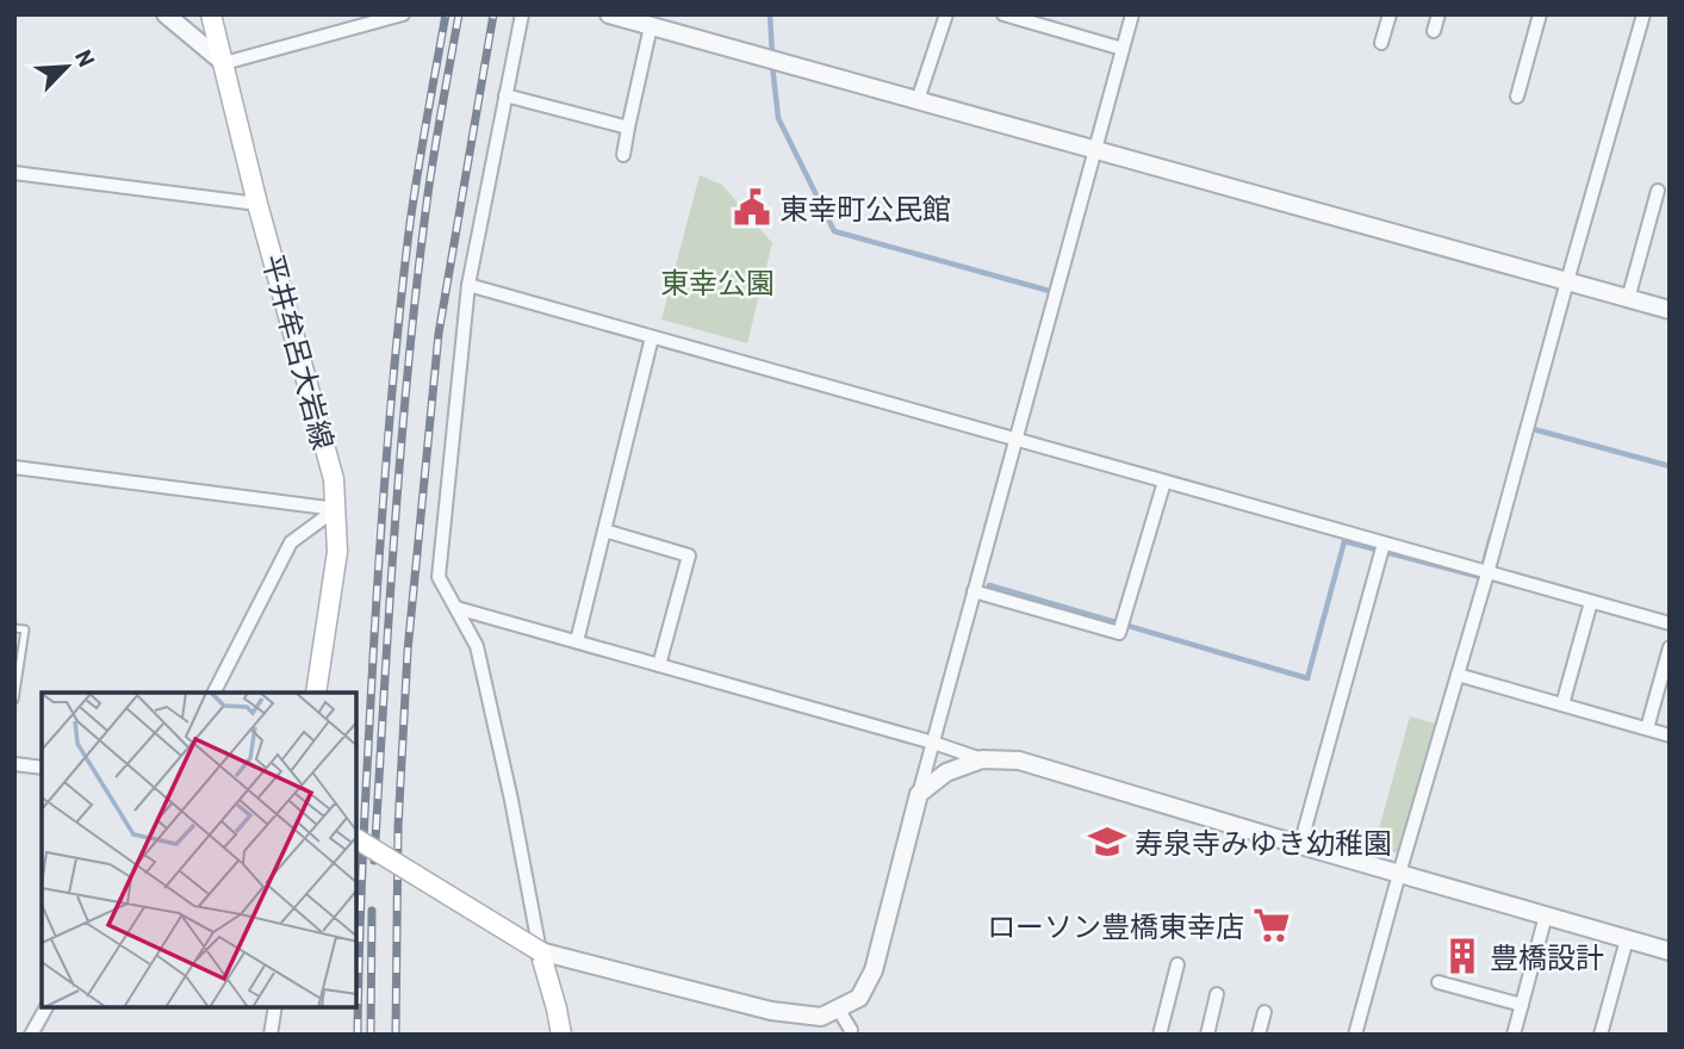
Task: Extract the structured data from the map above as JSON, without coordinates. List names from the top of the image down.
{
  "streets": {
    "main road": ["平井牟呂大岩線"]
  },
  "parks": ["東幸公園"],
  "places": {
    "public building": ["東幸町公民館"],
    "school or university": ["寿泉寺みゆき幼稚園"],
    "supermarket": ["ローソン豊橋東幸店"],
    "building": ["豊橋設計"]
  },
  "north": "top right"
}
